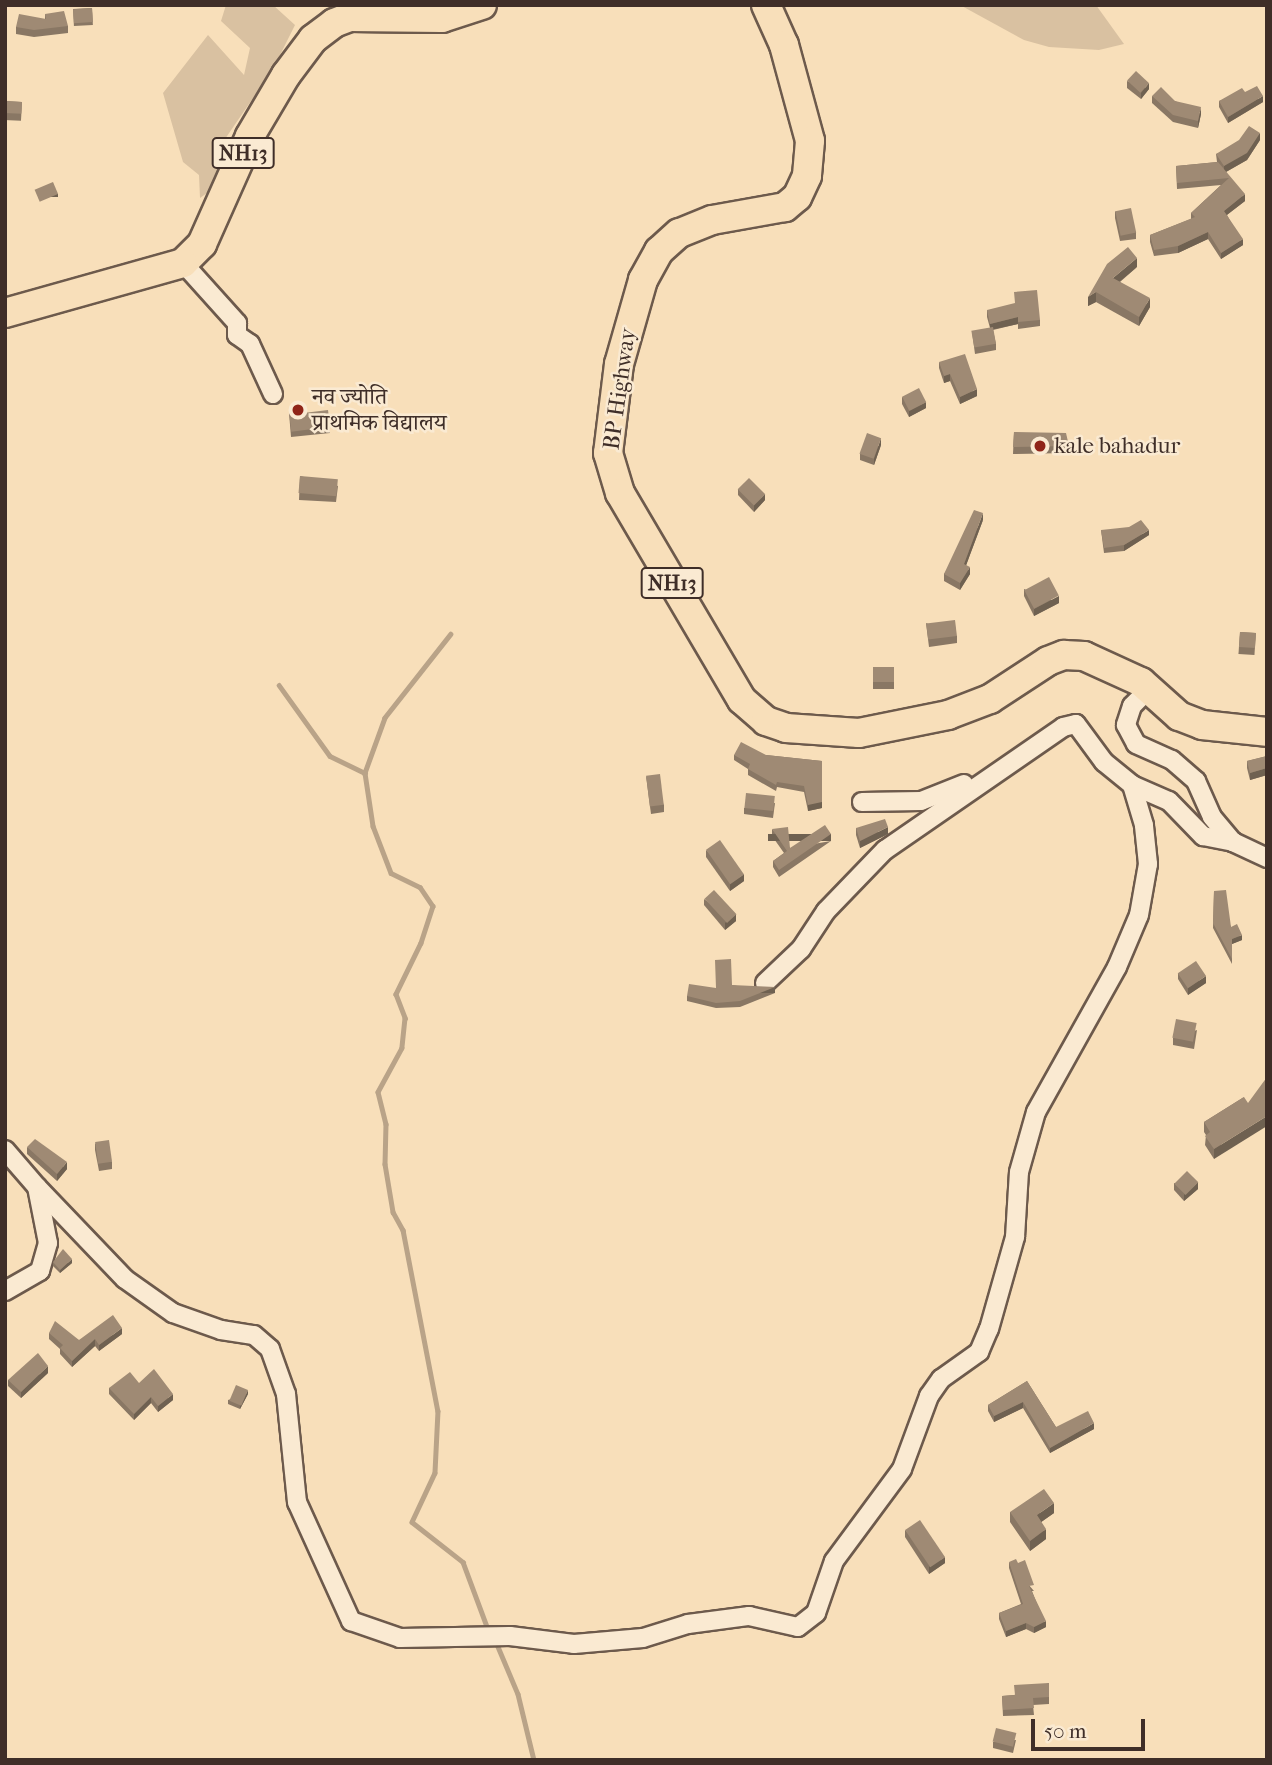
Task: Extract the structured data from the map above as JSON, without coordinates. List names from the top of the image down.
{
  "streets": {
    "highway": ["NH13", "BP Highway"]
  },
  "places": ["नव ज्योति प्राथमिक विद्यालय", "kale bahadur"],
  "scale_bar": "50 m"
}
